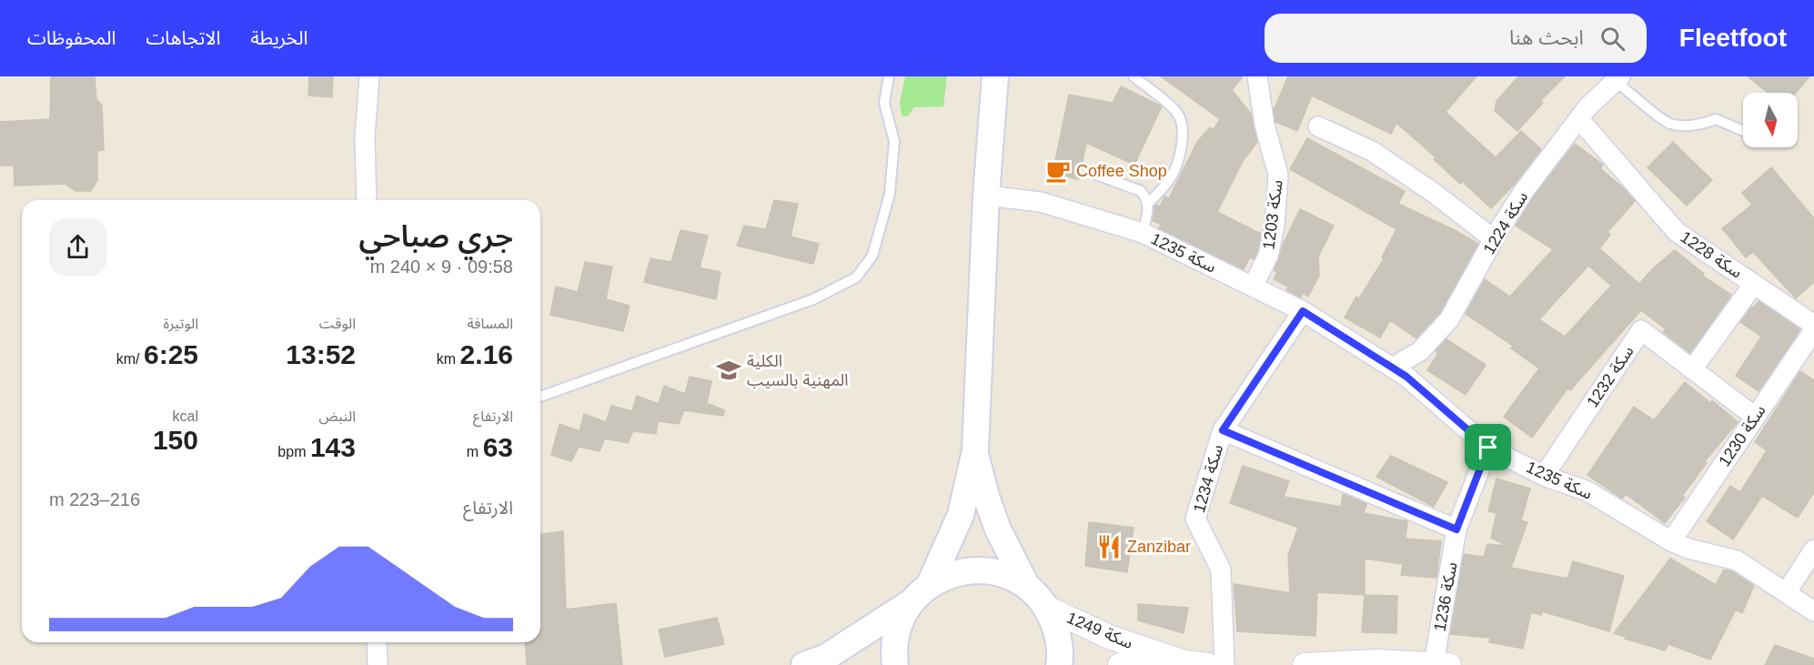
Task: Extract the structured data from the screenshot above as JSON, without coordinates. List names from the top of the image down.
{
  "streets": {
    "street": [
      "سكة 1203",
      "سكة 1224",
      "سكة 1235",
      "سكة 1228",
      "سكة 1232",
      "سكة 1230",
      "سكة 1234",
      "سكة 1236",
      "سكة 1249"
    ]
  },
  "crossings": [
    ["سكة 1203", "سكة 1235"],
    ["سكة 1224", "سكة 1235"],
    ["سكة 1224", "سكة 1228"],
    ["سكة 1235", "سكة 1232"],
    ["سكة 1235", "سكة 1230"],
    ["سكة 1235", "سكة 1234"],
    ["سكة 1235", "سكة 1236"],
    ["سكة 1232", "سكة 1230"]
  ],
  "places": {
    "cafe": ["Coffee Shop"],
    "school or university": ["الكلية المهنية بالسيب"],
    "restaurant": ["Zanzibar"]
  },
  "north": "bottom",
  "page": {
    "header": "Fleetfoot",
    "search": "ابحث هنا",
    "nav": ["الخريطة", "الاتجاهات", "المحفوظات"],
    "heading": ["جري صباحي", "09:58 · 9 × 240 m"],
    "stats": [
      ["المسافة", "2.16 km"],
      ["الوقت", "13:52"],
      ["الوتيرة", "6:25 /km"],
      ["الارتفاع", "63 m"],
      ["النبض", "143 bpm"],
      ["kcal", "150"]
    ],
    "chart": ["الارتفاع", "216–223 m"]
  }
}
